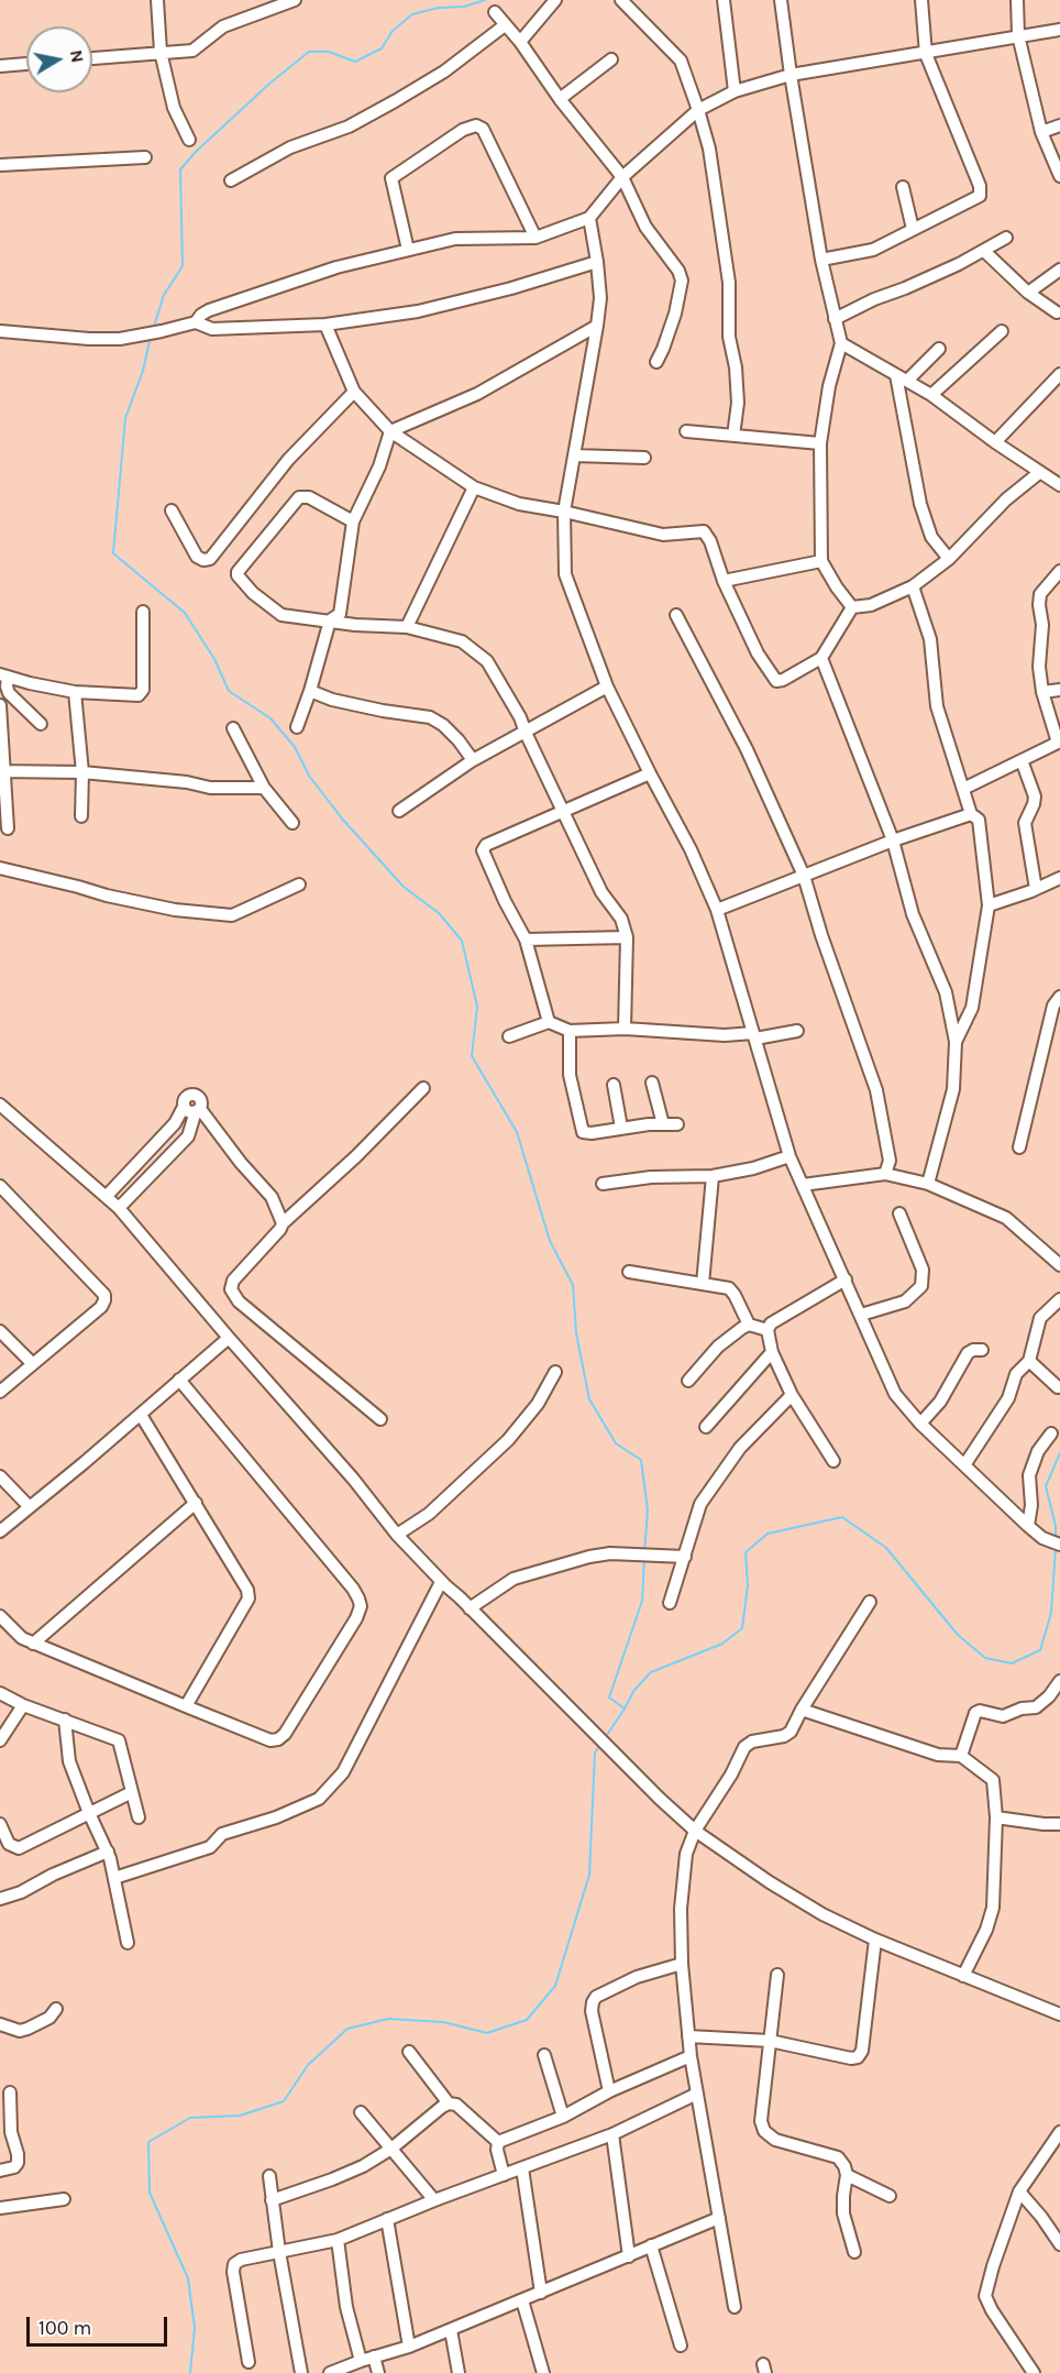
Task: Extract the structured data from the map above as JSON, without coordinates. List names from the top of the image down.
{
  "scale_bar": "100 m",
  "north": "right"
}
